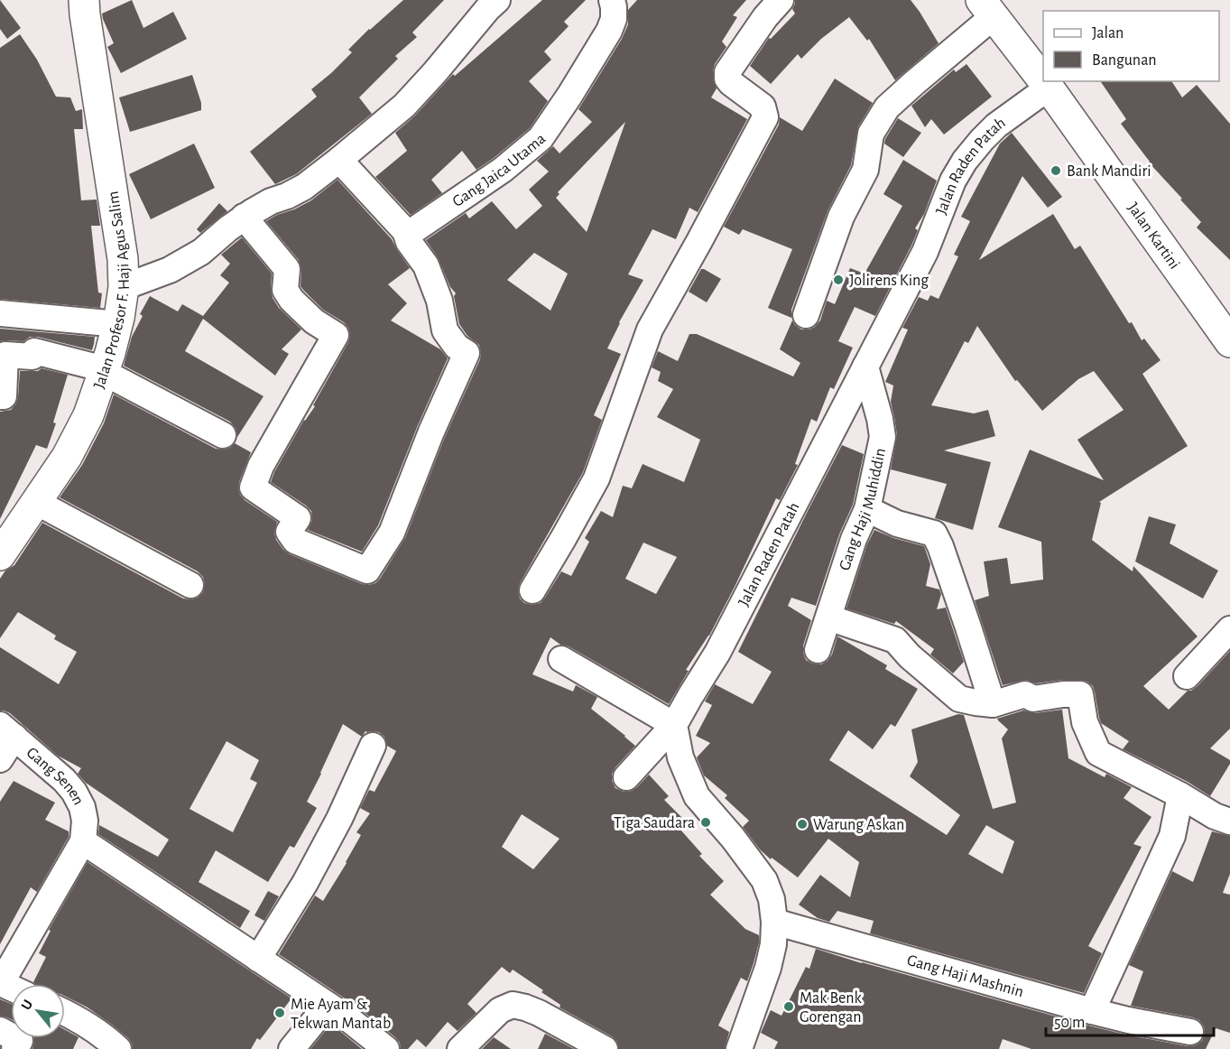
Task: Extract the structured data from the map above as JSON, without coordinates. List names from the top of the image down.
{
  "streets": {
    "main road": ["Jalan Kartini", "Jalan Profesor F. Haji Agus Salim"],
    "street": [
      "Gang Jaica Utama",
      "Jalan Raden Patah",
      "Gang Haji Muhiddin",
      "Gang Senen",
      "Gang Haji Mashnin"
    ]
  },
  "crossings": [
    ["Jalan Raden Patah", "Jalan Kartini"],
    ["Jalan Raden Patah", "Gang Haji Muhiddin"]
  ],
  "places": [
    "Bank Mandiri",
    "Jolirens King",
    "Tiga Saudara",
    "Warung Askan",
    "Mak Benk Gorengan",
    "Mie Ayam & Tekwan Mantab"
  ],
  "legend": ["Jalan", "Bangunan"],
  "scale_bar": "50 m",
  "north": "top left"
}
